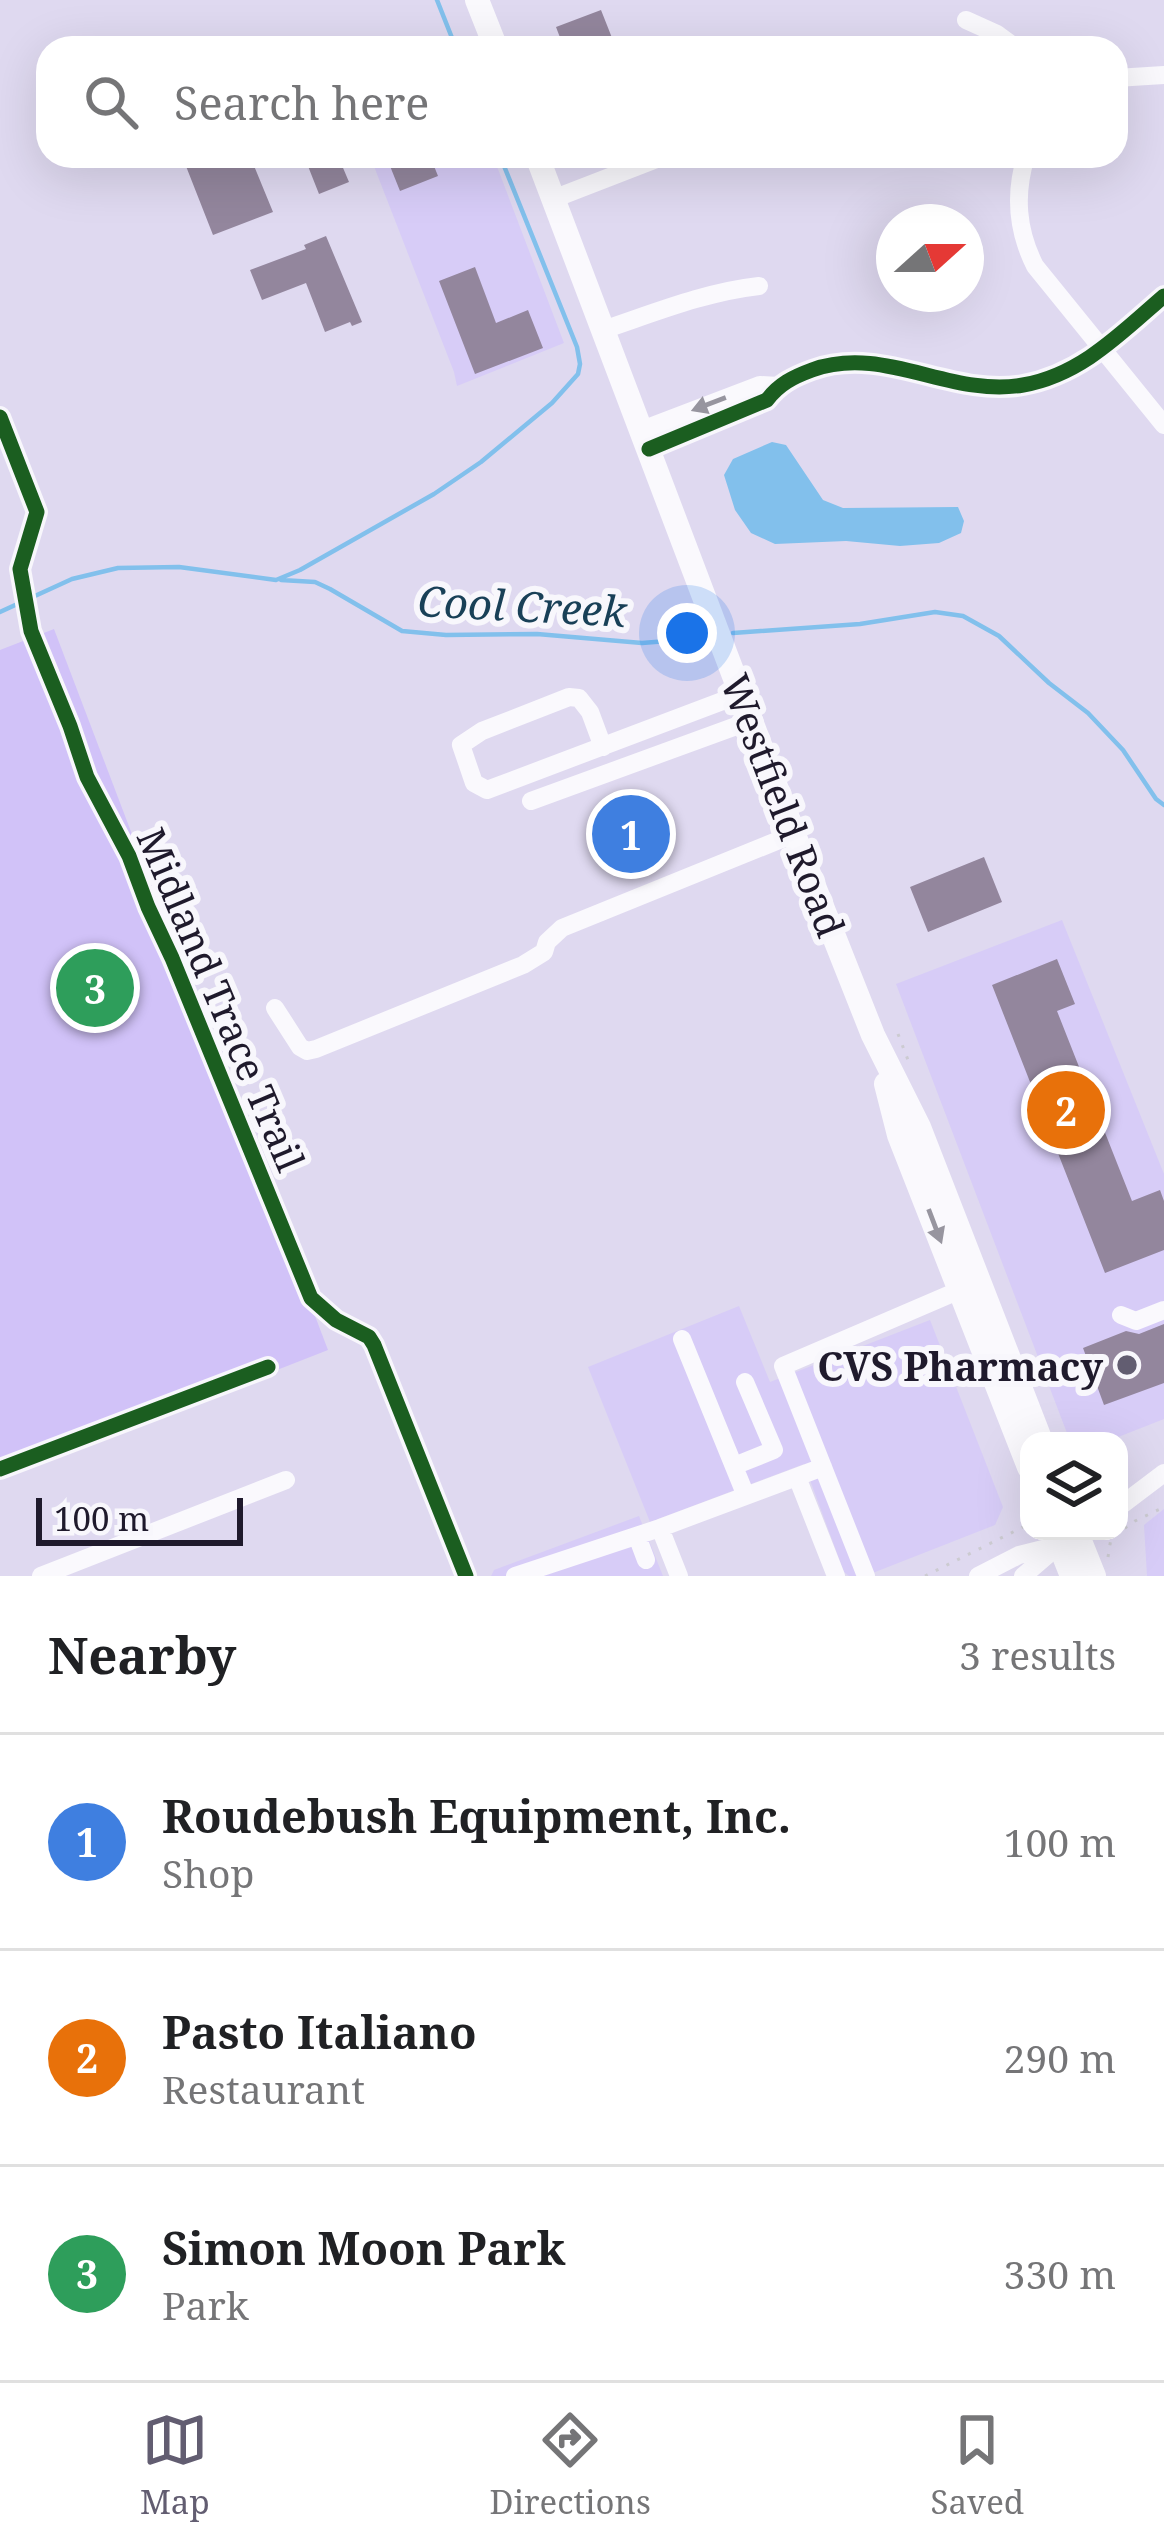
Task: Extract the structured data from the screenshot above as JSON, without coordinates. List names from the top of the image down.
{
  "streets": {
    "main road": ["Westfield Road"],
    "cycle path": ["Midland Trace Trail"]
  },
  "water": ["Cool Creek"],
  "places": ["CVS Pharmacy"],
  "scale_bar": "100 m",
  "north": "right",
  "page": {
    "search": "Search here",
    "pins": ["1", "3", "2"],
    "scale": "100 m",
    "heading": ["Nearby", "3 results"],
    "list": [
      {
        "mark": "1",
        "name": "Roudebush Equipment, Inc.",
        "note": "Shop",
        "value": "100 m"
      },
      {
        "mark": "2",
        "name": "Pasto Italiano",
        "note": "Restaurant",
        "value": "290 m"
      },
      {
        "mark": "3",
        "name": "Simon Moon Park",
        "note": "Park",
        "value": "330 m"
      }
    ],
    "nav": ["Map", "Directions", "Saved"]
  }
}
